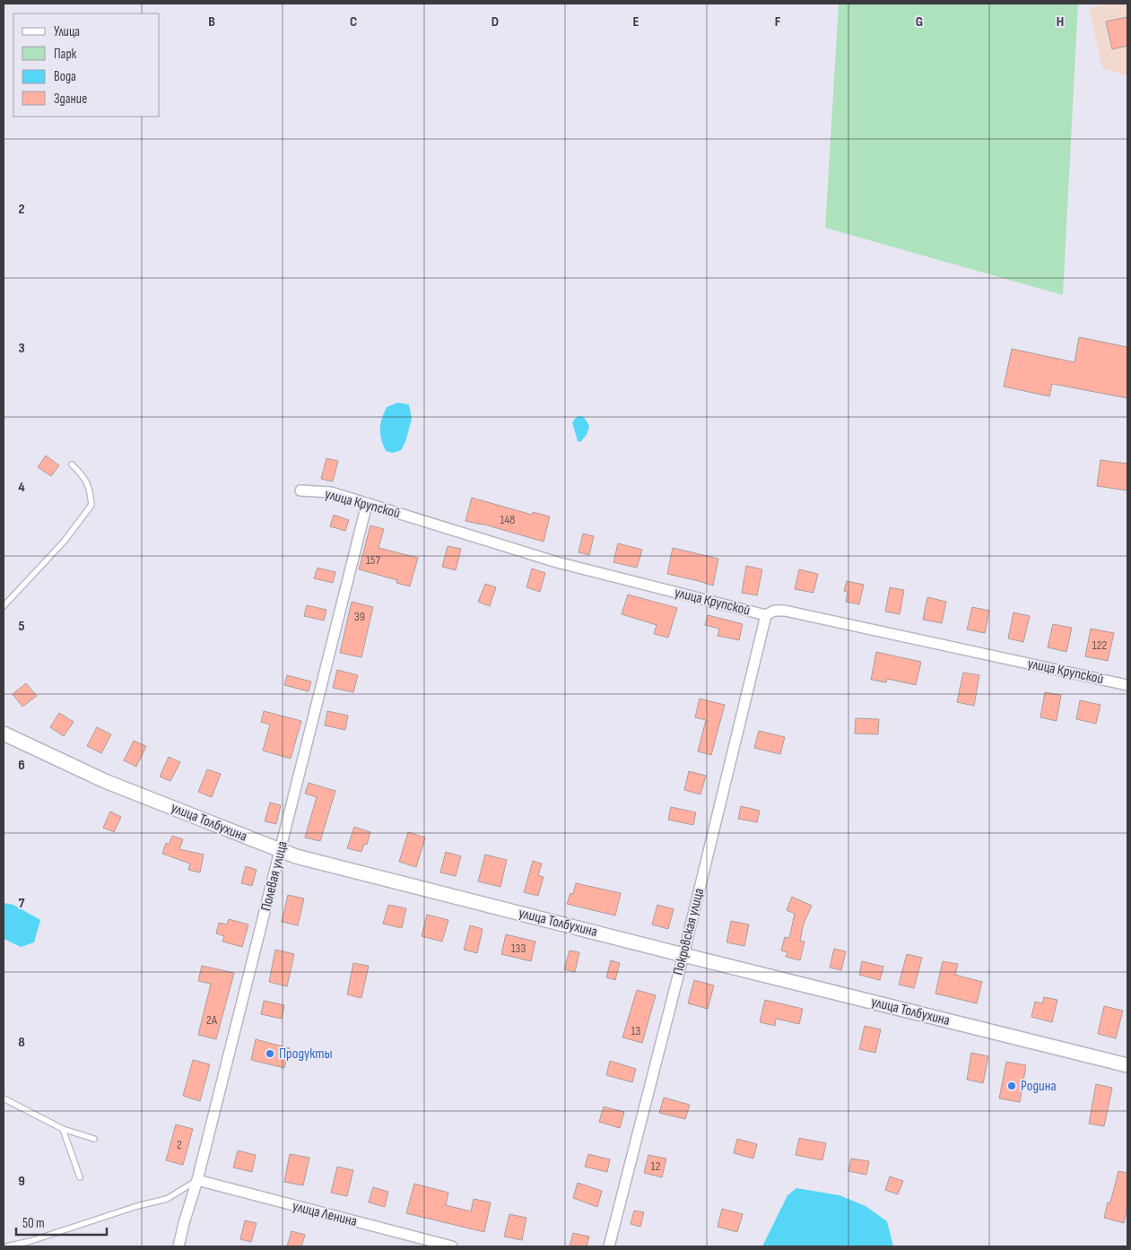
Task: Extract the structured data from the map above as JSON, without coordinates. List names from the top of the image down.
{
  "streets": {
    "main road": ["улица Толбухина"],
    "street": [
      "улица Крупской",
      "Полевая улица",
      "Покровская улица",
      "улица Ленина"
    ]
  },
  "crossings": [
    ["улица Крупской", "Полевая улица"],
    ["улица Крупской", "Покровская улица"],
    ["улица Толбухина", "Полевая улица"],
    ["улица Толбухина", "Покровская улица"],
    ["Полевая улица", "улица Ленина"]
  ],
  "places": ["Продукты", "Родина"],
  "house_numbers": [
    "148",
    "157",
    "39",
    "122",
    "133",
    "2А",
    "13",
    "2",
    "12"
  ],
  "legend": [
    "Улица",
    "Парк",
    "Вода",
    "Здание"
  ],
  "scale_bar": "50 m",
  "grid": {
    "columns": [
      "B",
      "C",
      "D",
      "E",
      "F",
      "G",
      "H"
    ],
    "rows": [
      "2",
      "3",
      "4",
      "5",
      "6",
      "7",
      "8",
      "9"
    ]
  }
}
